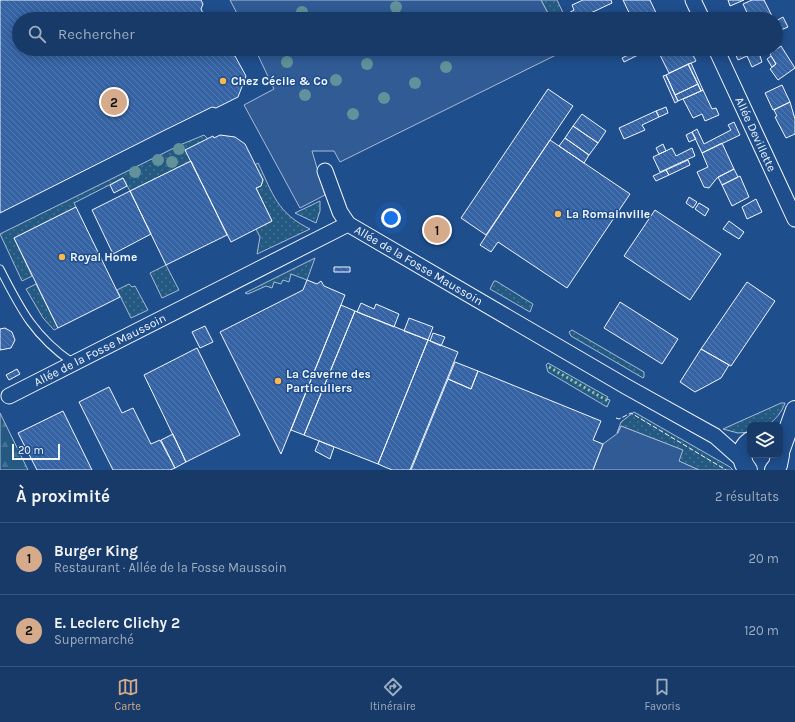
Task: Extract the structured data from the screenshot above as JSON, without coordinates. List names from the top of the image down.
{
  "streets": {
    "street": ["Allée Devillette", "Allée de la Fosse Maussoin"]
  },
  "places": [
    "Chez Cécile & Co",
    "La Romainville",
    "Royal Home",
    "La Caverne des Particuliers"
  ],
  "scale_bar": "20 m",
  "page": {
    "search": "Rechercher",
    "pins": ["2", "1"],
    "scale": "20 m",
    "heading": ["À proximité", "2 résultats"],
    "list": [
      {
        "mark": "1",
        "name": "Burger King",
        "note": "Restaurant · Allée de la Fosse Maussoin",
        "value": "20 m"
      },
      {
        "mark": "2",
        "name": "E. Leclerc Clichy 2",
        "note": "Supermarché",
        "value": "120 m"
      }
    ],
    "nav": ["Carte", "Itinéraire", "Favoris"]
  }
}
